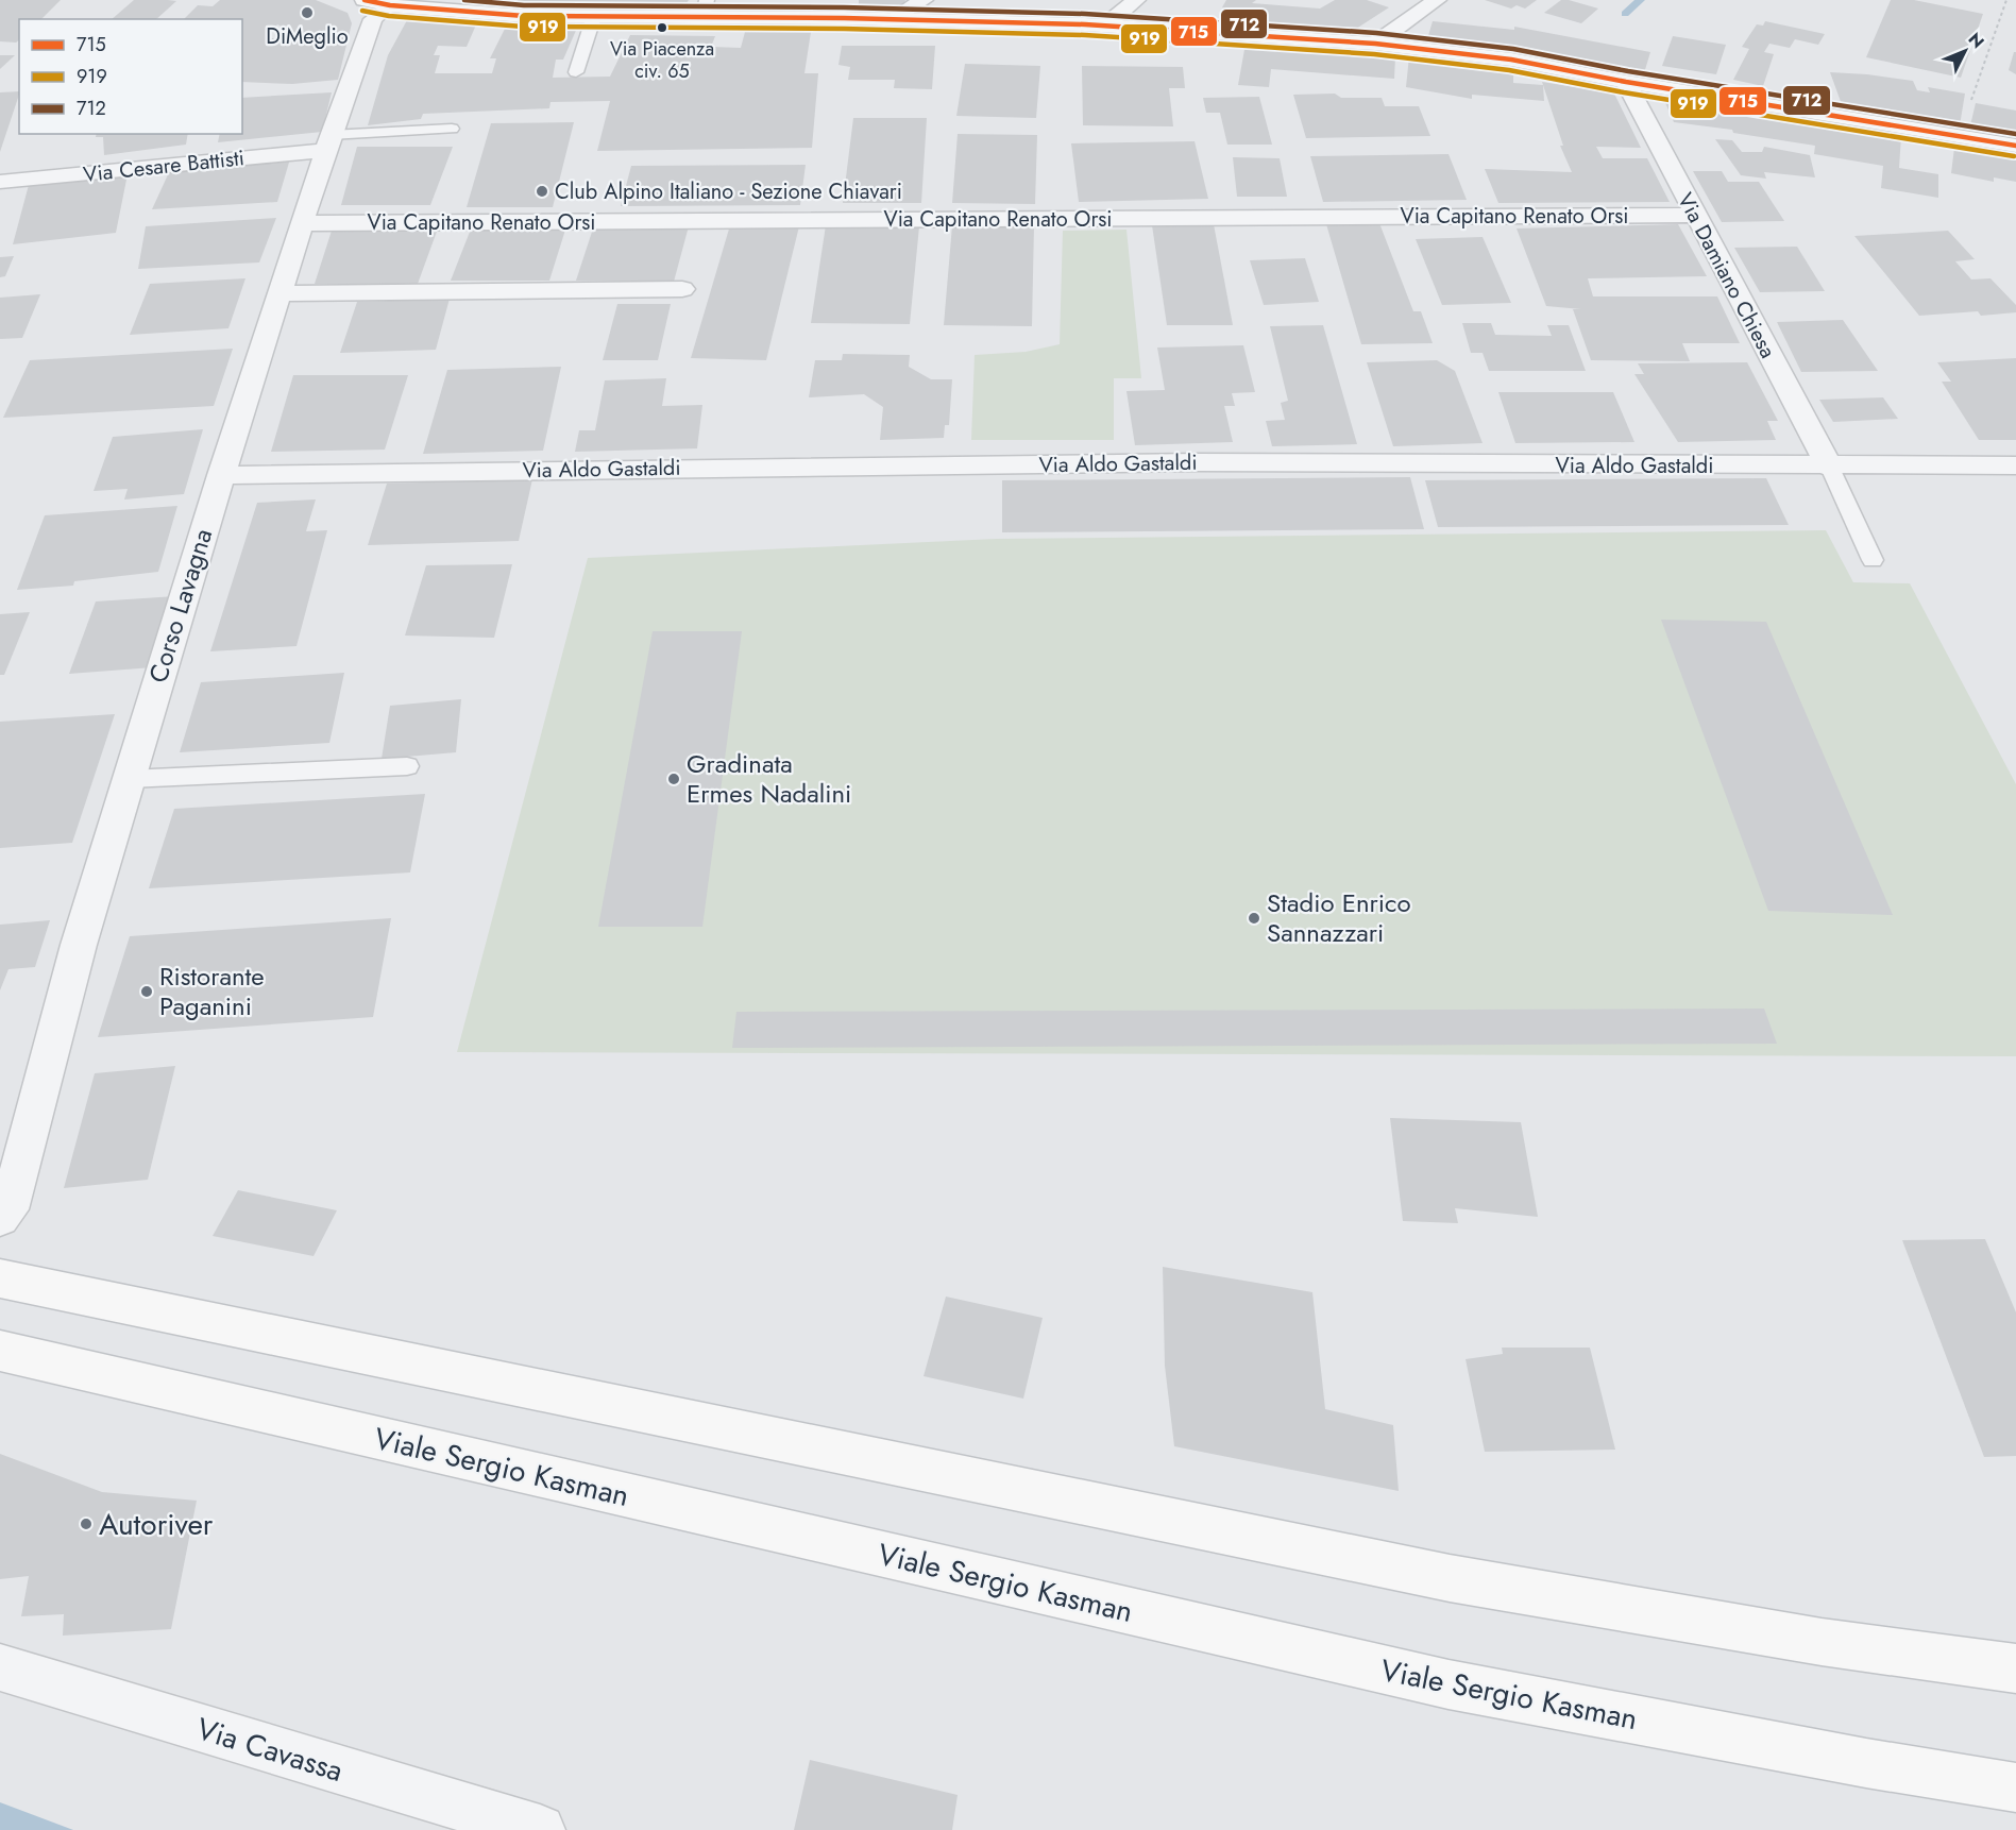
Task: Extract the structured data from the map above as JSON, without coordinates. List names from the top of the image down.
{
  "streets": {
    "main road": ["Viale Sergio Kasman"],
    "street": [
      "Via Cesare Battisti",
      "Via Capitano Renato Orsi",
      "Via Damiano Chiesa",
      "Via Aldo Gastaldi",
      "Corso Lavagna",
      "Via Cavassa"
    ]
  },
  "crossings": [
    ["Via Cesare Battisti", "Corso Lavagna"],
    ["Via Capitano Renato Orsi", "Via Damiano Chiesa"],
    ["Via Capitano Renato Orsi", "Corso Lavagna"],
    ["Via Damiano Chiesa", "Via Aldo Gastaldi"],
    ["Via Aldo Gastaldi", "Corso Lavagna"]
  ],
  "places": [
    "DiMeglio",
    "Via Piacenza civ. 65",
    "Club Alpino Italiano - Sezione Chiavari",
    "Gradinata Ermes Nadalini",
    "Stadio Enrico Sannazzari",
    "Ristorante Paganini",
    "Autoriver"
  ],
  "lines": ["transit line 715", "transit line 712", "transit line 919"],
  "legend": ["715", "919", "712"],
  "north": "top right"
}
